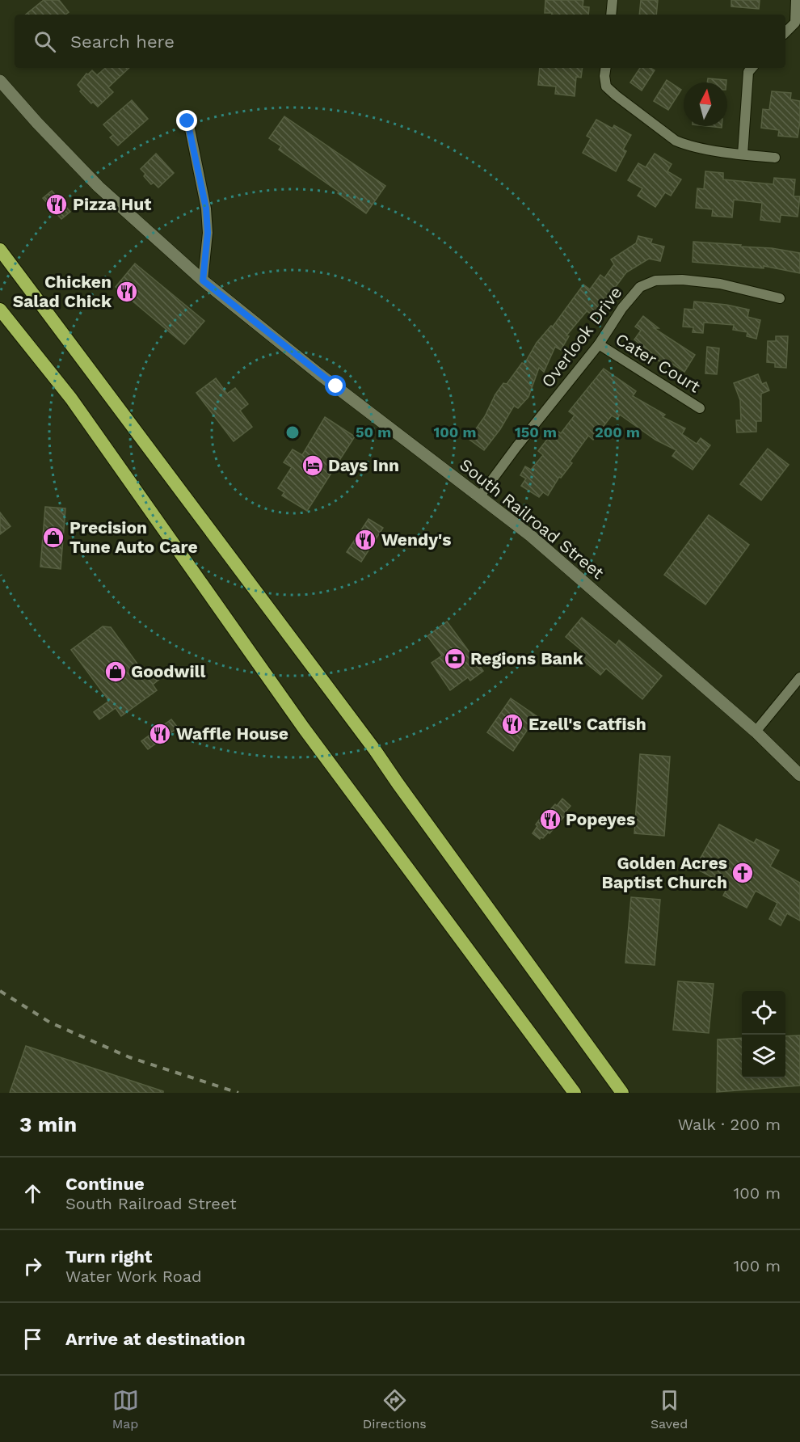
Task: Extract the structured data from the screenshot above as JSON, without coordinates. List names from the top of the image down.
{
  "streets": {
    "street": ["Overlook Drive", "Cater Court", "South Railroad Street"]
  },
  "crossings": [
    ["Overlook Drive", "Cater Court"],
    ["Overlook Drive", "South Railroad Street"]
  ],
  "places": {
    "restaurant": [
      "Pizza Hut",
      "Chicken Salad Chick",
      "Wendy's",
      "Ezell's Catfish",
      "Waffle House",
      "Popeyes"
    ],
    "hotel": ["Days Inn"],
    "shop": ["Precision Tune Auto Care", "Goodwill"],
    "bank": ["Regions Bank"],
    "church": ["Golden Acres Baptist Church"]
  },
  "north": "top",
  "page": {
    "search": "Search here",
    "heading": ["3 min", "Walk · 200 m"],
    "list": [
      ["Continue", "South Railroad Street", "100 m"],
      ["Turn right", "Water Work Road", "100 m"],
      "Arrive at destination"
    ],
    "nav": ["Map", "Directions", "Saved"]
  },
  "rings": [
    "50 m",
    "100 m",
    "150 m",
    "200 m"
  ]
}
